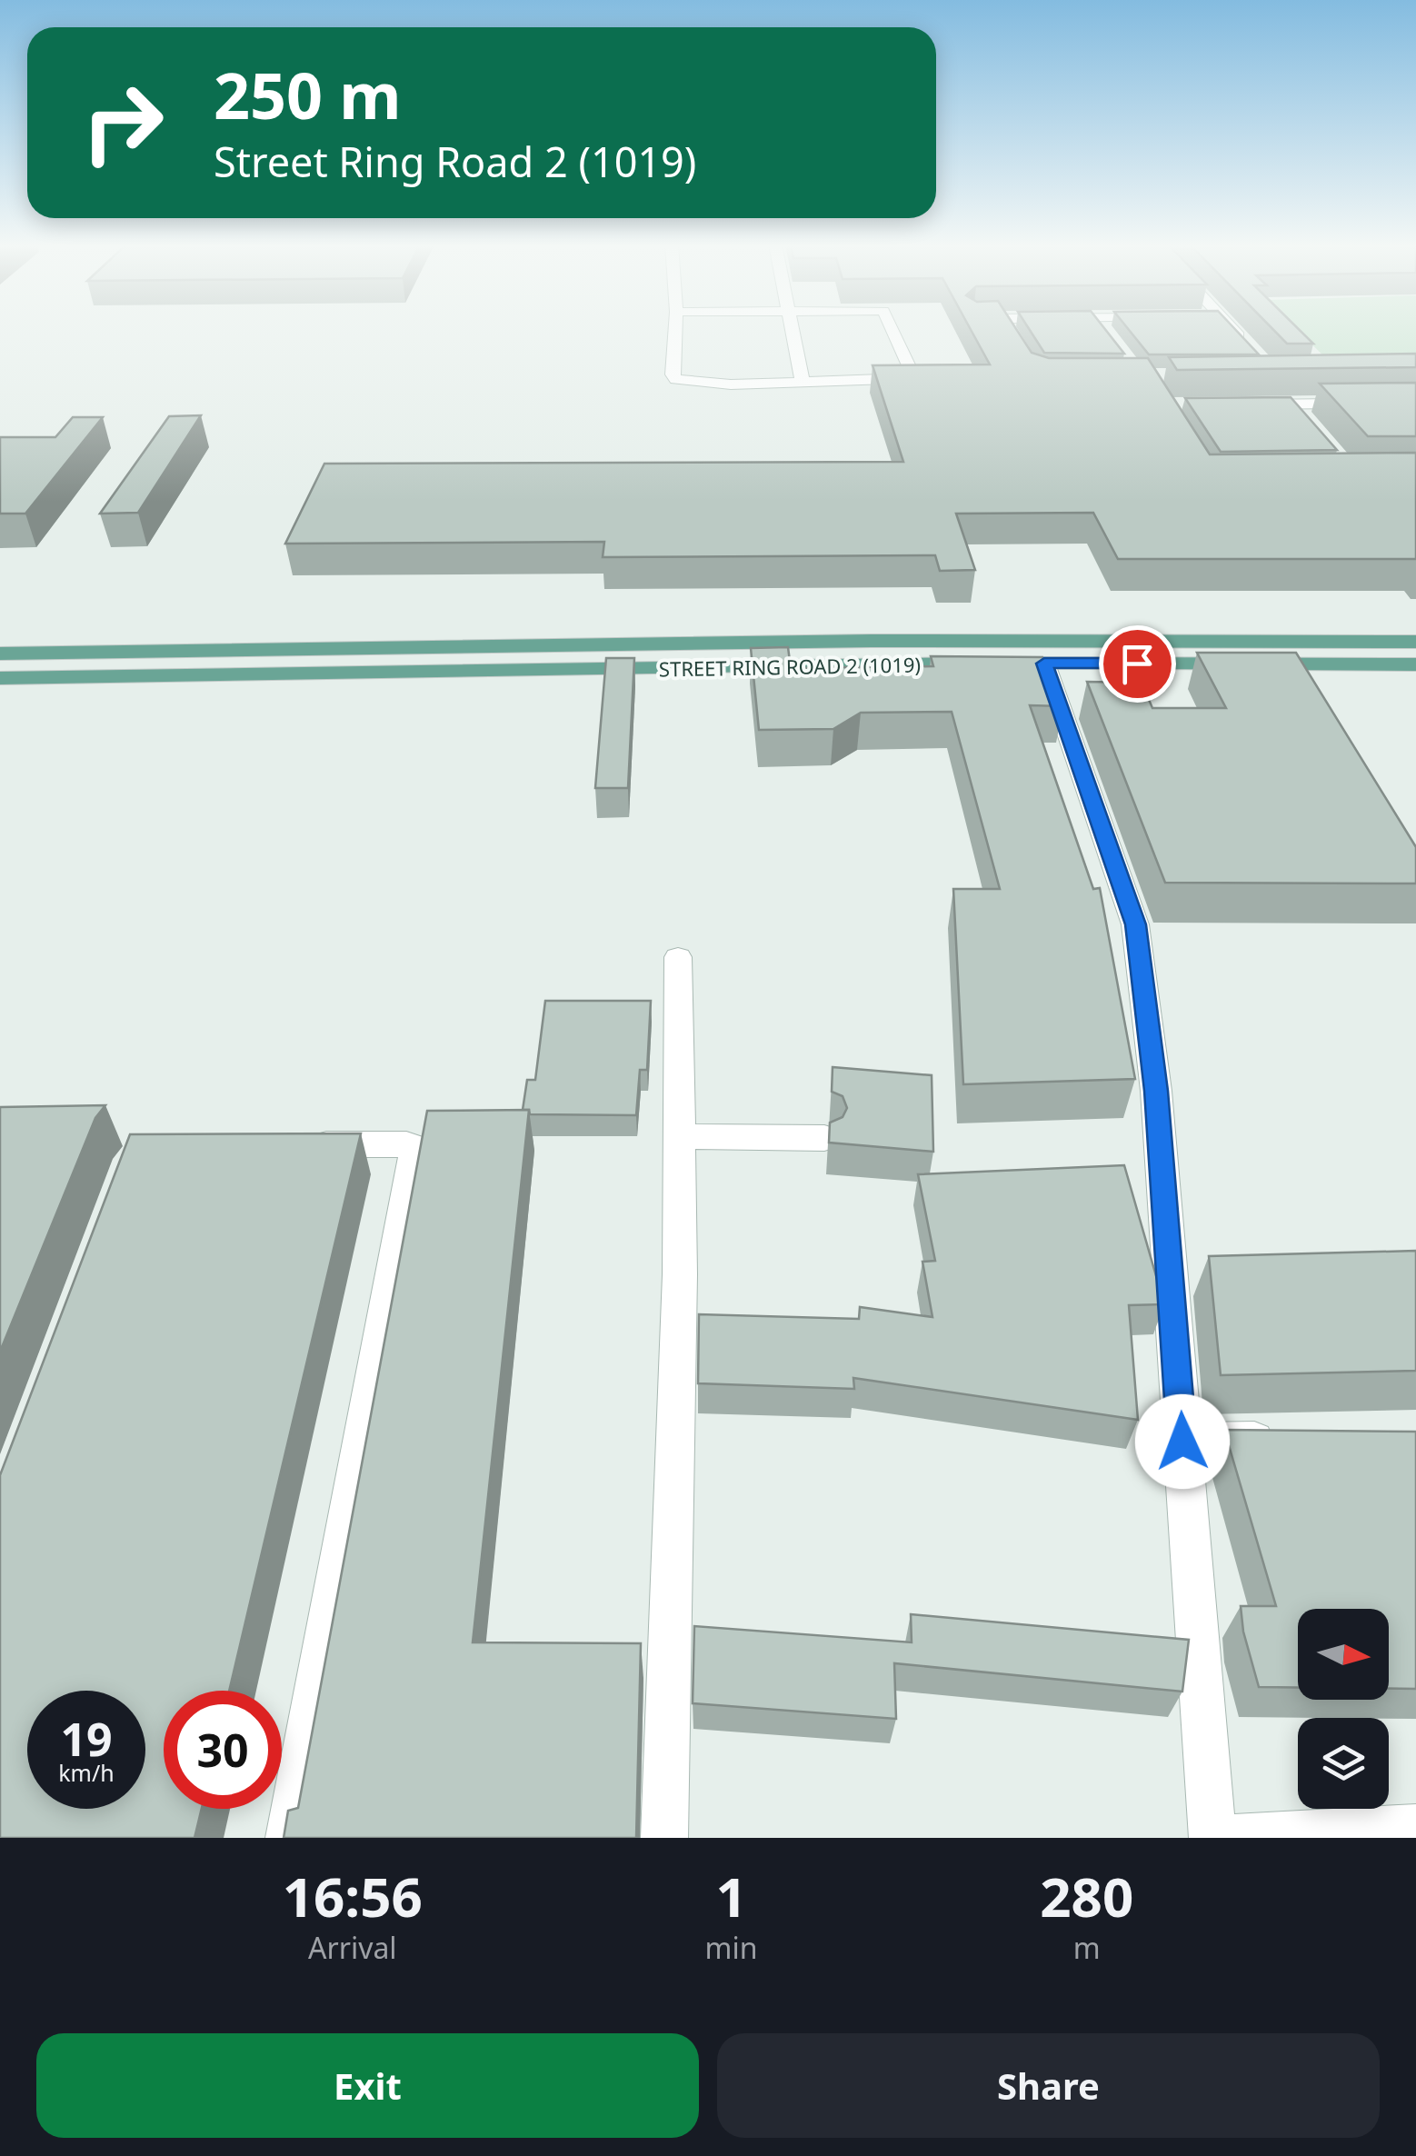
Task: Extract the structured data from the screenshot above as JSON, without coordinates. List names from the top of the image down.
{
  "streets": {
    "main road": ["STREET RING ROAD 2 (1019)"]
  },
  "north": "right",
  "page": {
    "turn": ["250 m", "Street Ring Road 2 (1019)"],
    "speed": "19 km/h",
    "limit": "30",
    "eta": [
      "16:56",
      "Arrival",
      "1",
      "min",
      "280",
      "m"
    ],
    "buttons": ["Exit", "Share"]
  }
}
